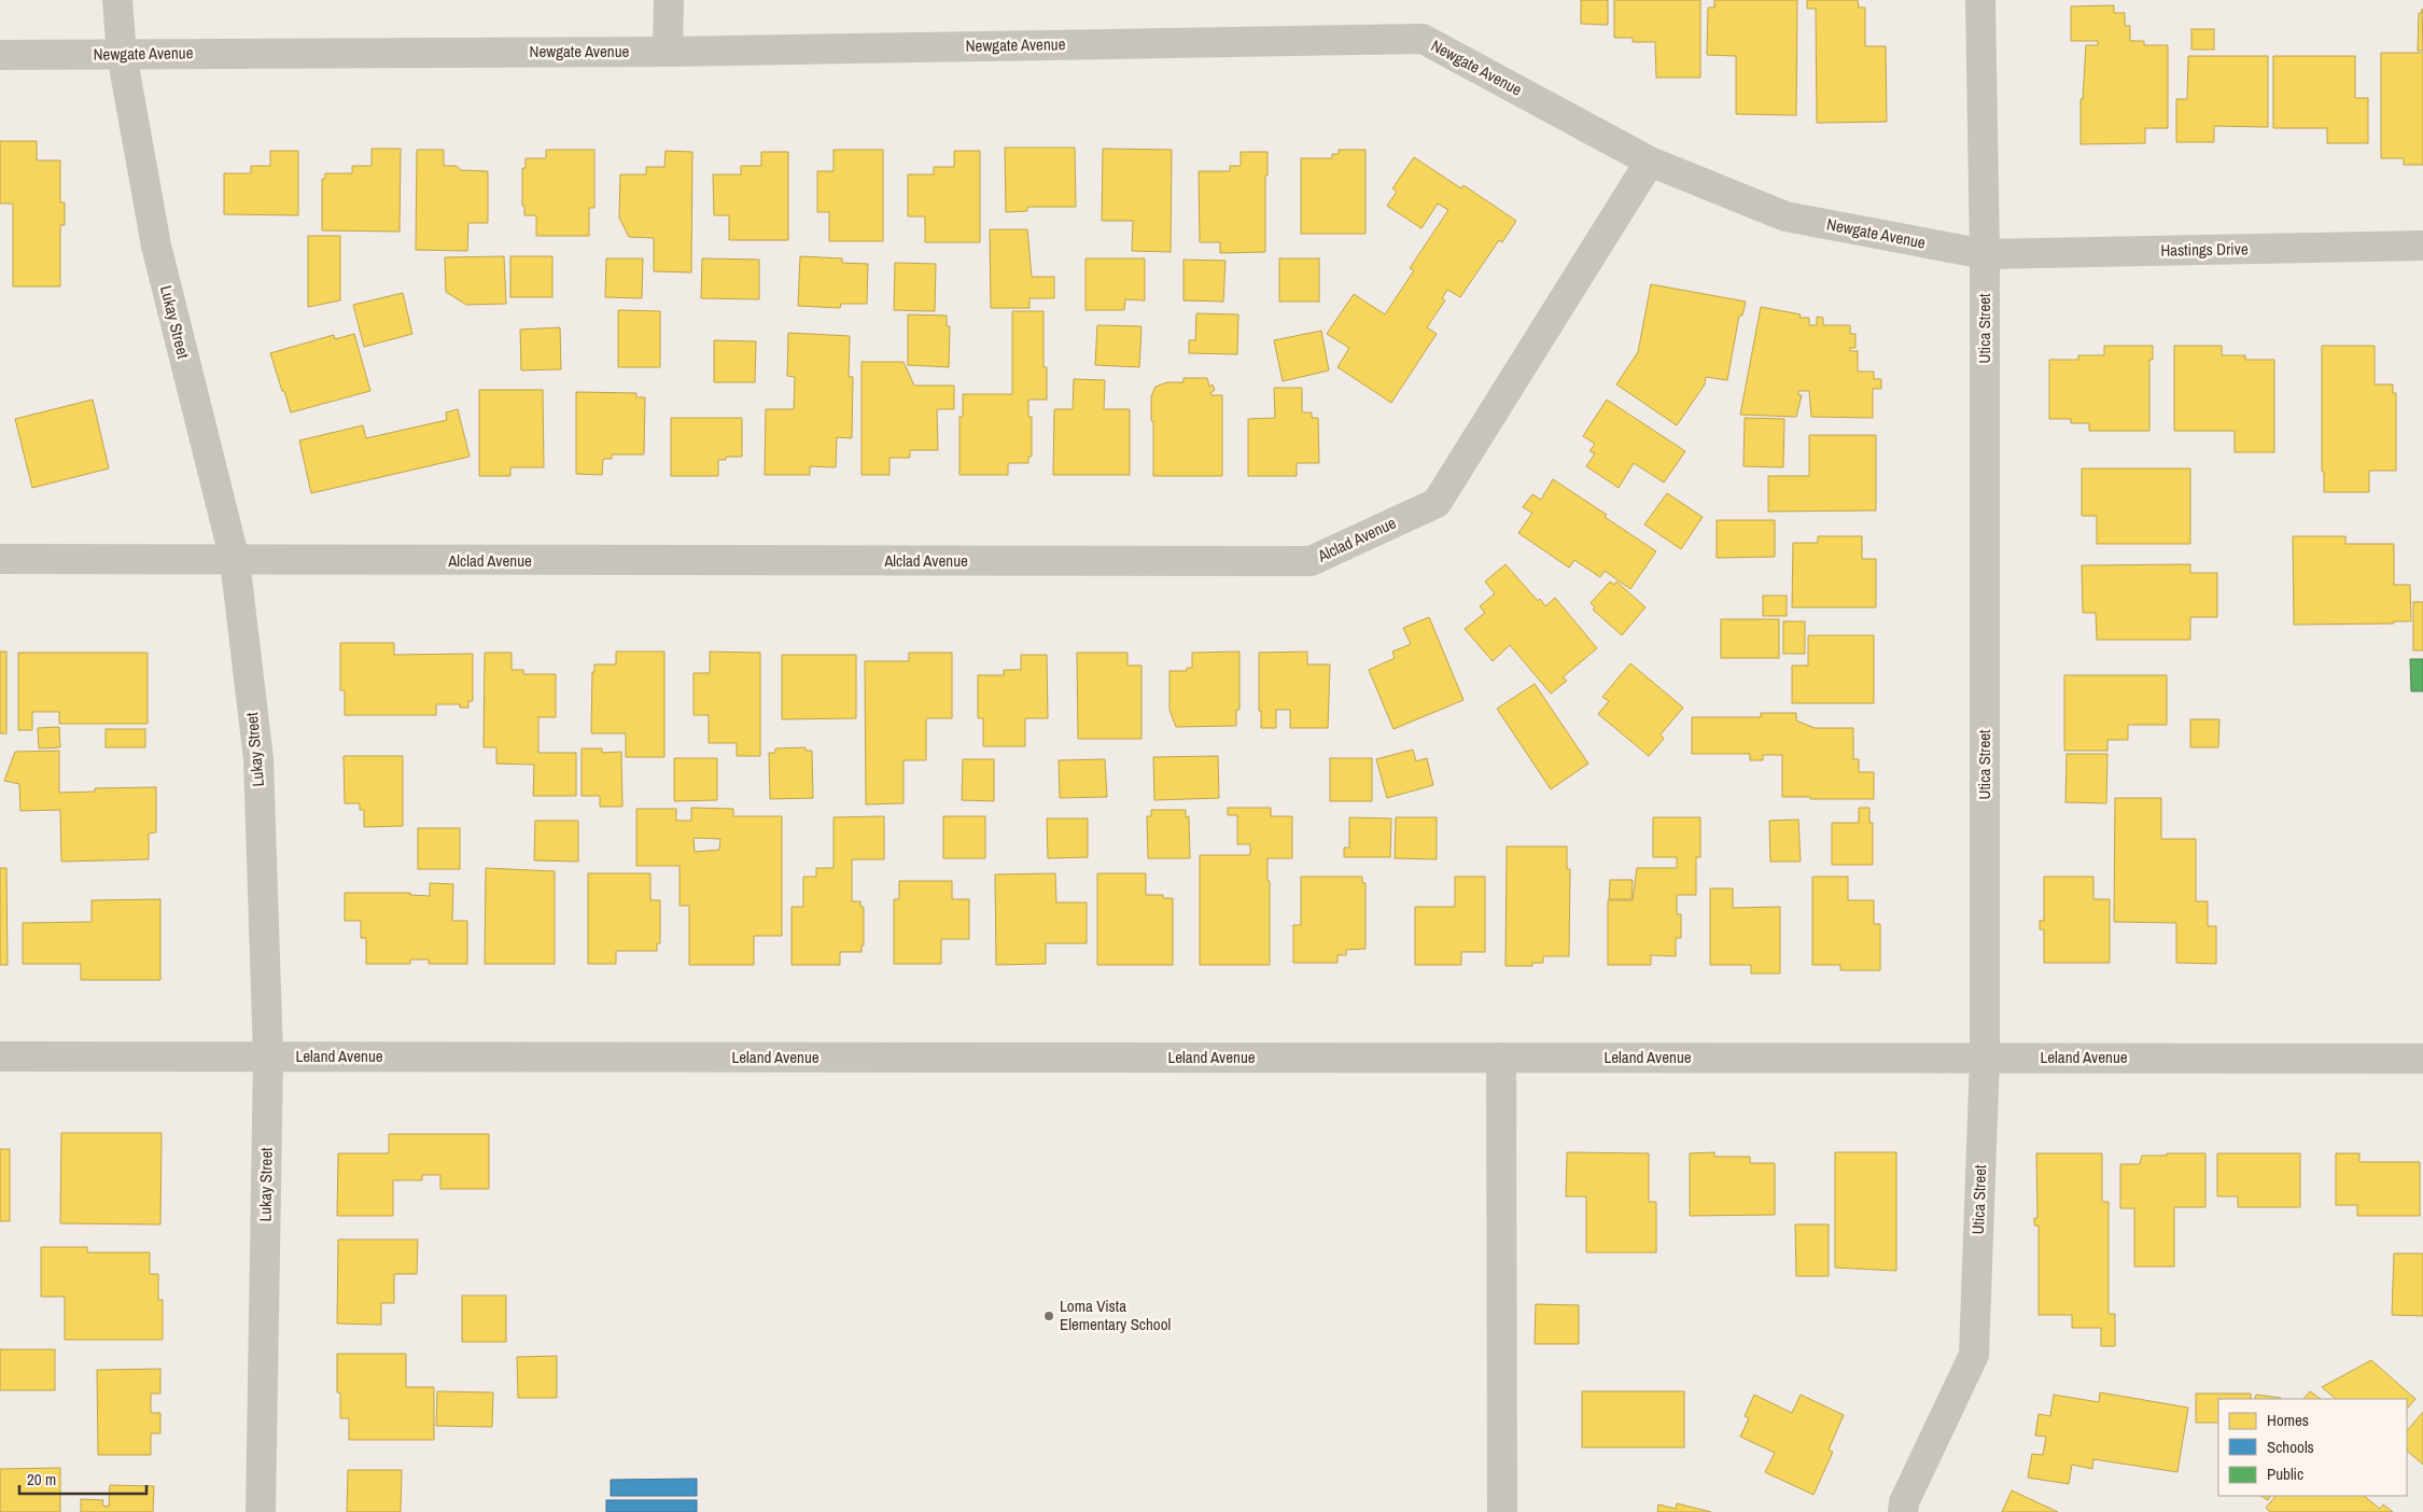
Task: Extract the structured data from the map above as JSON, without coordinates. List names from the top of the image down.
{
  "streets": {
    "street": [
      "Newgate Avenue",
      "Hastings Drive",
      "Lukay Street",
      "Utica Street",
      "Alclad Avenue",
      "Leland Avenue"
    ]
  },
  "crossings": [
    ["Newgate Avenue", "Hastings Drive"],
    ["Newgate Avenue", "Lukay Street"],
    ["Newgate Avenue", "Utica Street"],
    ["Newgate Avenue", "Alclad Avenue"],
    ["Hastings Drive", "Utica Street"],
    ["Lukay Street", "Alclad Avenue"],
    ["Lukay Street", "Leland Avenue"],
    ["Utica Street", "Leland Avenue"]
  ],
  "places": ["Loma Vista Elementary School"],
  "legend": ["Homes", "Schools", "Public"],
  "scale_bar": "20 m"
}
